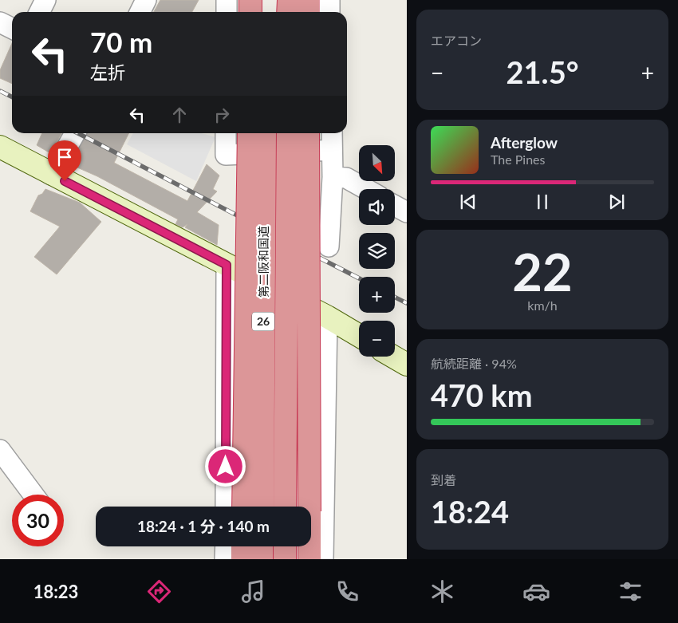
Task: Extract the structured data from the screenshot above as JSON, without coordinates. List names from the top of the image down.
{
  "streets": {
    "highway": ["第二阪和国道", "26"]
  },
  "north": "bottom right",
  "page": {
    "tile": [
      "エアコン",
      ["22", "km/h"],
      ["航続距離 · 94%", "470 km"],
      ["到着", "18:24"]
    ],
    "turn": ["70 m", "左折"],
    "heat": ["−", "21.5°", "+"],
    "song": ["Afterglow", "The Pines"],
    "map_buttons": ["+", "−"],
    "limit": "30",
    "trip": "18:24 · 1 分 · 140 m",
    "tabs": "18:23"
  }
}
